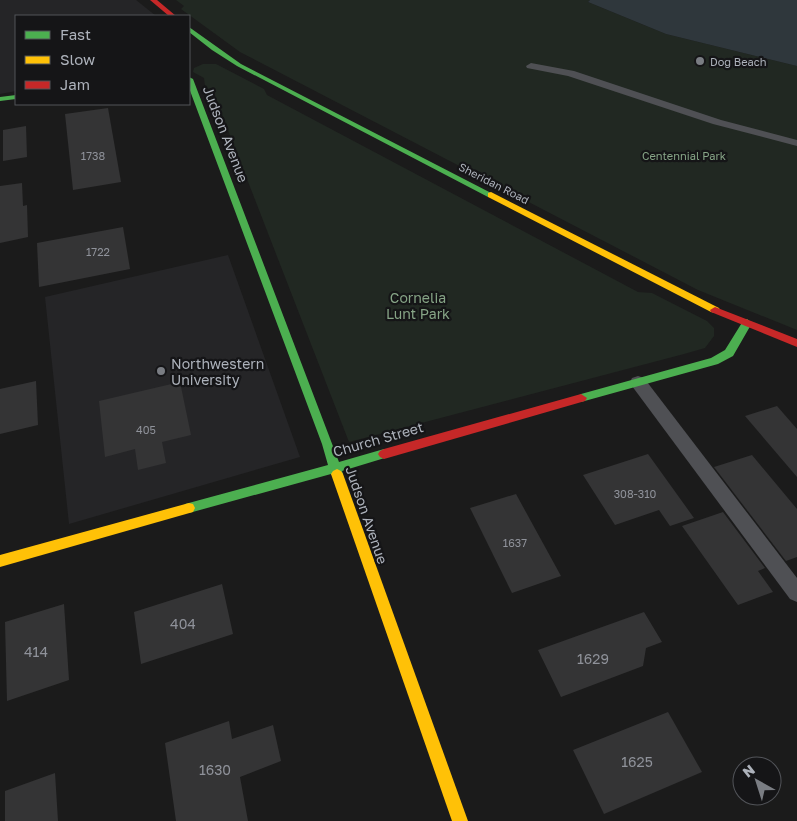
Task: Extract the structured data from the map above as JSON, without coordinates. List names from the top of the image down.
{
  "streets": {
    "street": ["Judson Avenue", "Sheridan Road", "Church Street"]
  },
  "crossings": [
    ["Judson Avenue", "Church Street"],
    ["Sheridan Road", "Church Street"]
  ],
  "parks": ["Centennial Park", "Cornelia Lunt Park"],
  "places": ["Dog Beach", "Northwestern University"],
  "house_numbers": [
    "1738",
    "1722",
    "405",
    "308-310",
    "1637",
    "404",
    "414",
    "1629",
    "1625",
    "1630"
  ],
  "legend": ["Fast", "Slow", "Jam"],
  "north": "top left"
}
